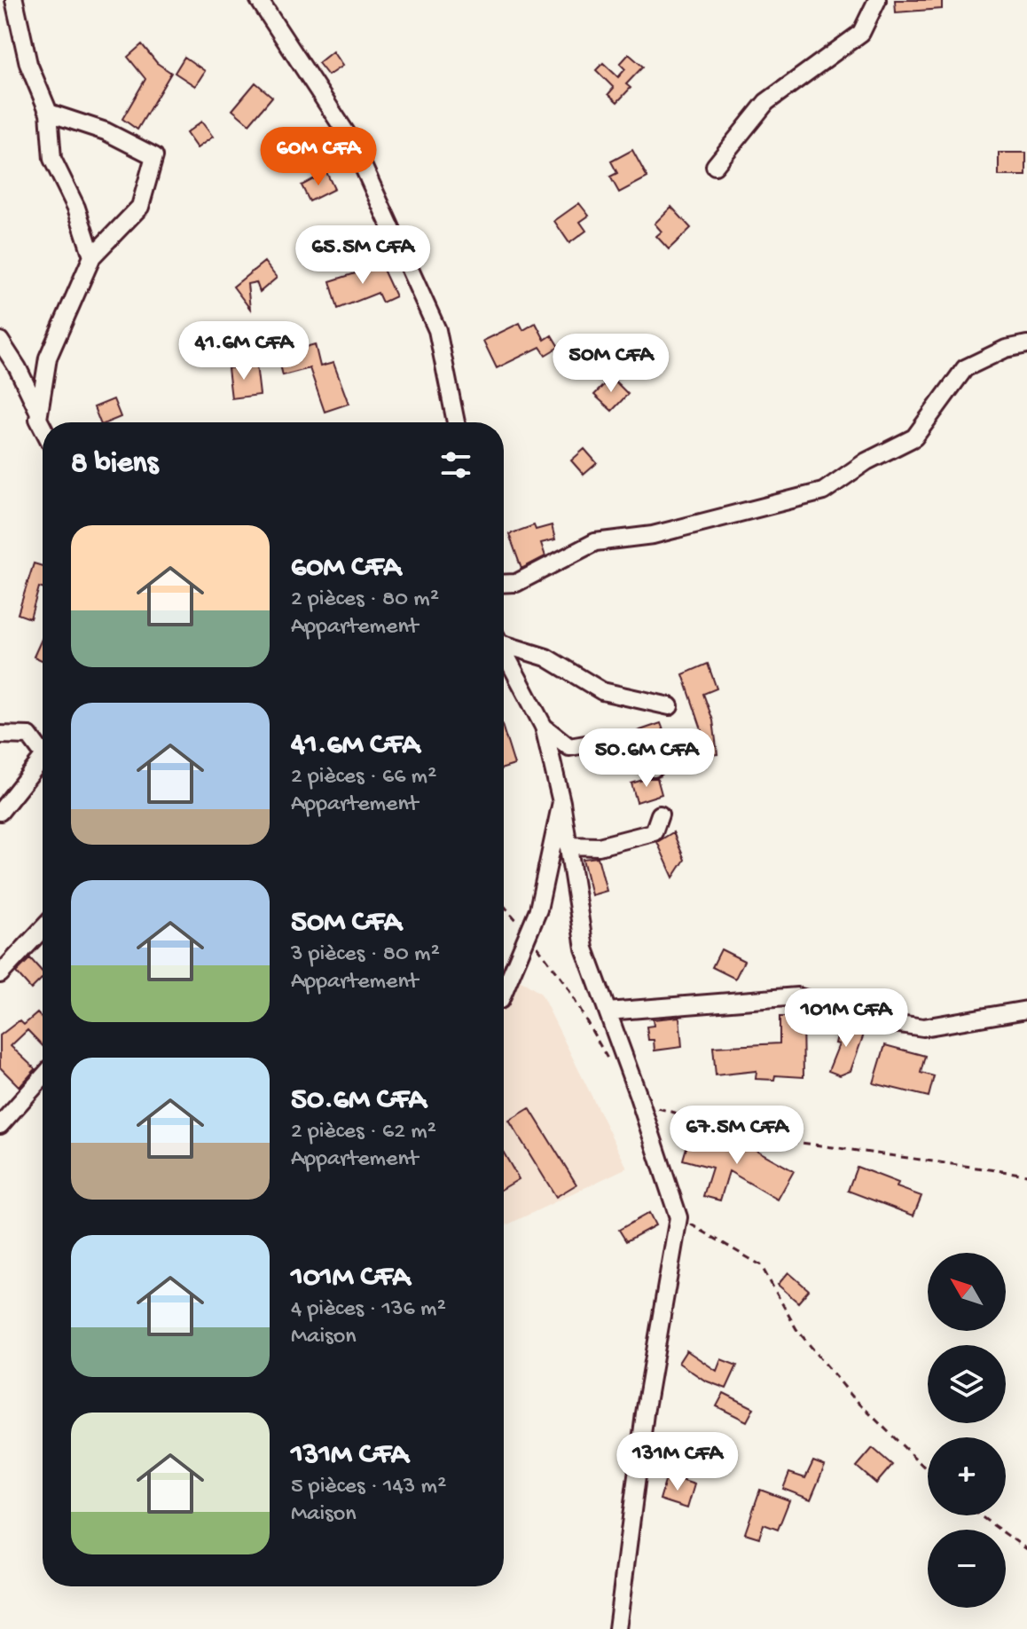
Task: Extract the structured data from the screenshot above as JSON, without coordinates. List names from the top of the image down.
{
  "north": "top left",
  "page": {
    "price": [
      "60M CFA",
      "65.5M CFA",
      "41.6M CFA",
      "50M CFA",
      "50.6M CFA",
      "101M CFA",
      "67.5M CFA",
      "131M CFA"
    ],
    "heading": "8 biens",
    "list": [
      {
        "name": "60M CFA",
        "note": "2 pièces · 80 m² · Appartement"
      },
      {
        "name": "41.6M CFA",
        "note": "2 pièces · 66 m² · Appartement"
      },
      {
        "name": "50M CFA",
        "note": "3 pièces · 80 m² · Appartement"
      },
      {
        "name": "50.6M CFA",
        "note": "2 pièces · 62 m² · Appartement"
      },
      {
        "name": "101M CFA",
        "note": "4 pièces · 136 m² · Maison"
      },
      {
        "name": "131M CFA",
        "note": "5 pièces · 143 m² · Maison"
      }
    ],
    "map_buttons": ["+", "−"]
  }
}
